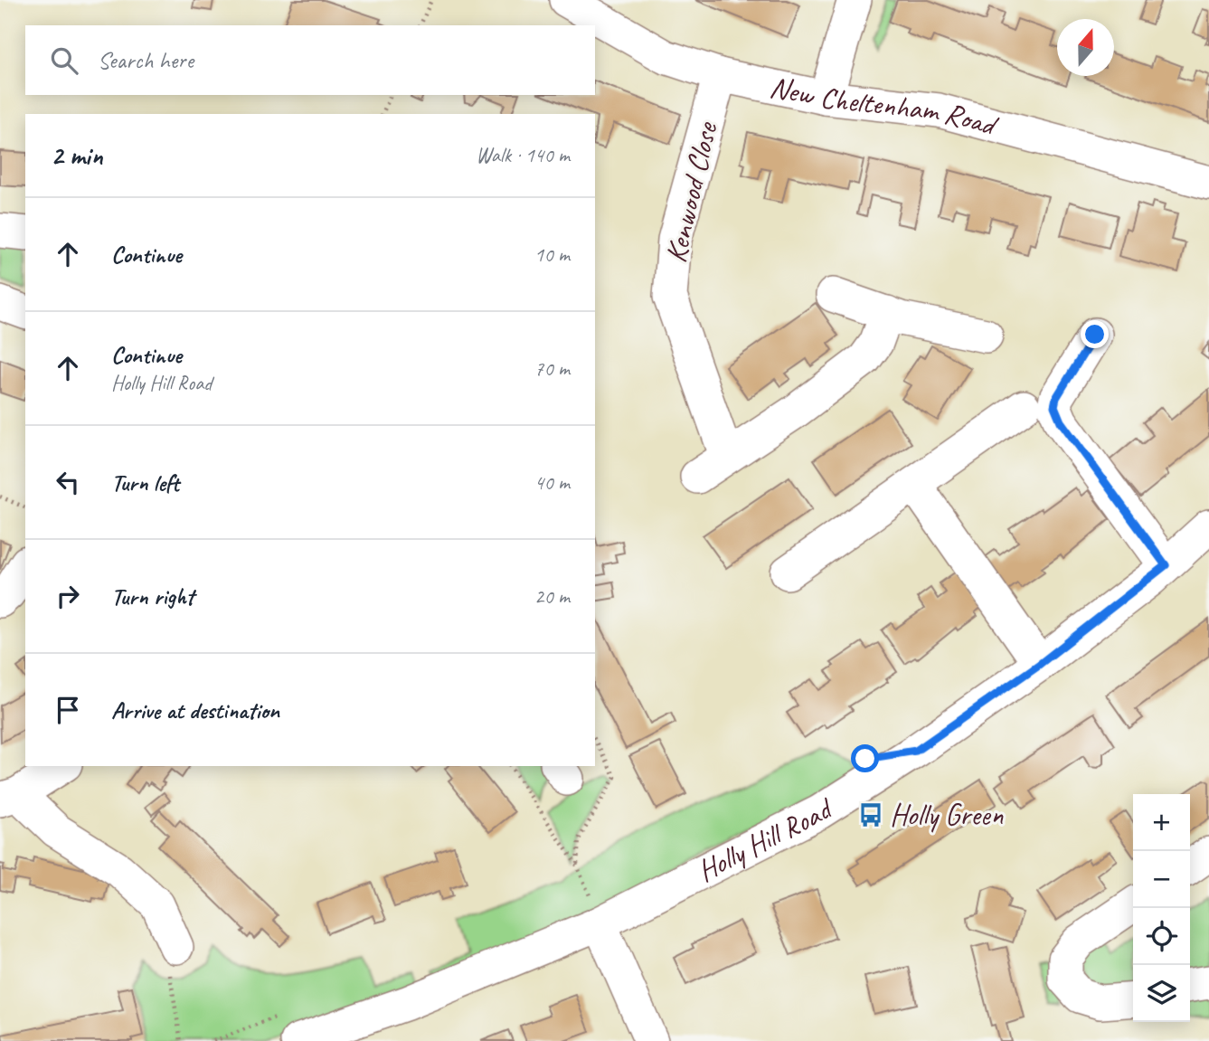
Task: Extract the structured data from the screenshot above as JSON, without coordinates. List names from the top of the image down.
{
  "streets": {
    "street": ["New Cheltenham Road", "Kenwood Close", "Holly Hill Road"]
  },
  "crossings": [
    ["New Cheltenham Road", "Kenwood Close"]
  ],
  "places": {
    "bus stop": ["Holly Green"]
  },
  "north": "top",
  "page": {
    "search": "Search here",
    "heading": ["2 min", "Walk · 140 m"],
    "list": [
      ["Continue", "10 m"],
      ["Continue", "Holly Hill Road", "70 m"],
      ["Turn left", "40 m"],
      ["Turn right", "20 m"],
      "Arrive at destination"
    ],
    "map_buttons": ["+", "−"]
  }
}
